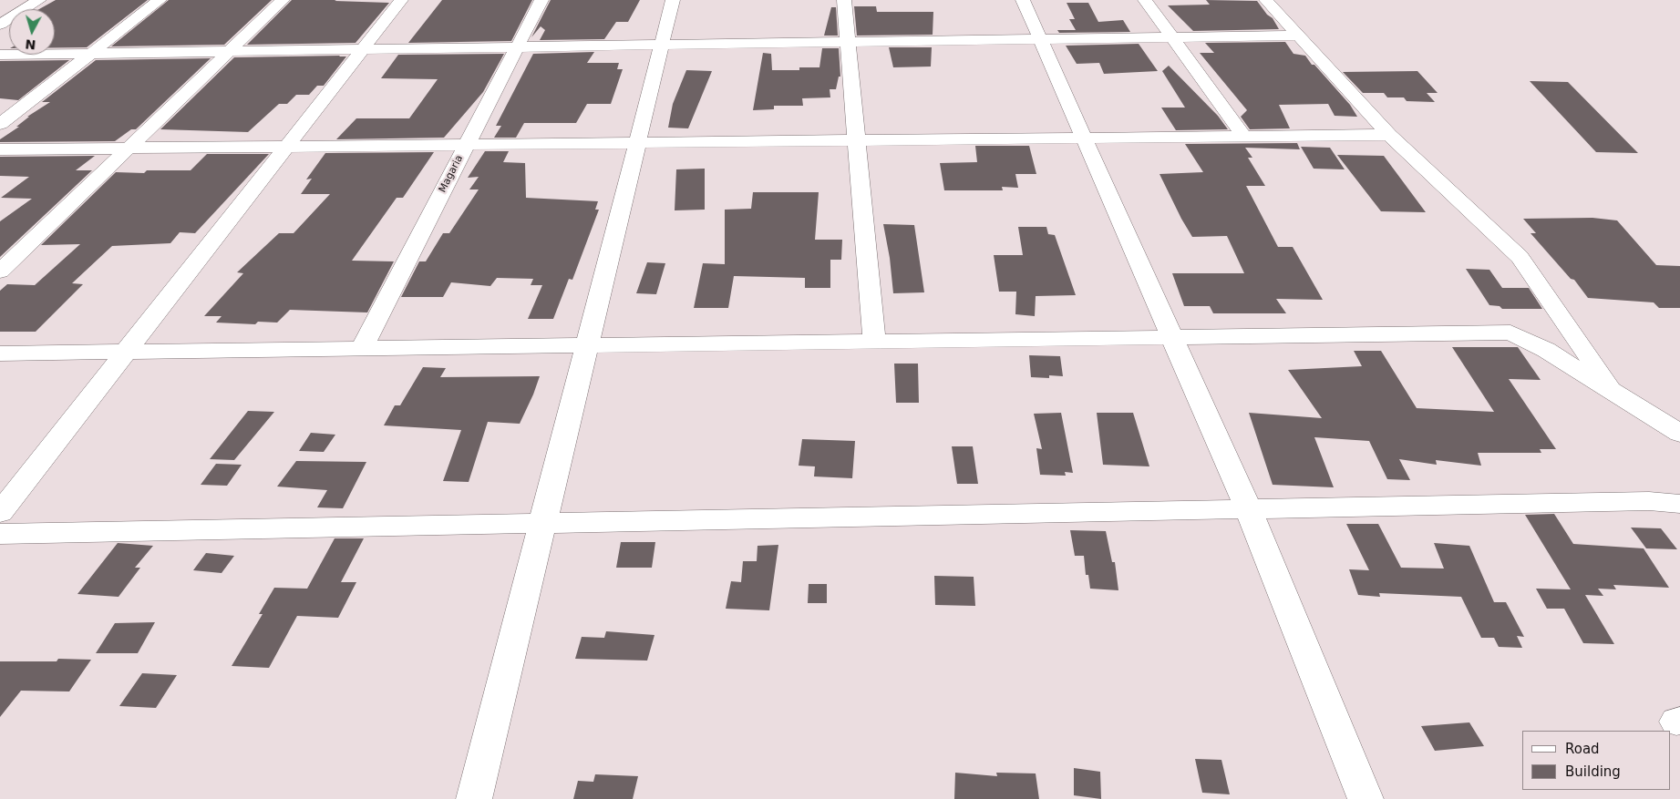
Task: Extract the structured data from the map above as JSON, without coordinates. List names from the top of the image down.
{
  "streets": {
    "street": ["Magaria"]
  },
  "legend": ["Road", "Building"],
  "north": "bottom"
}
